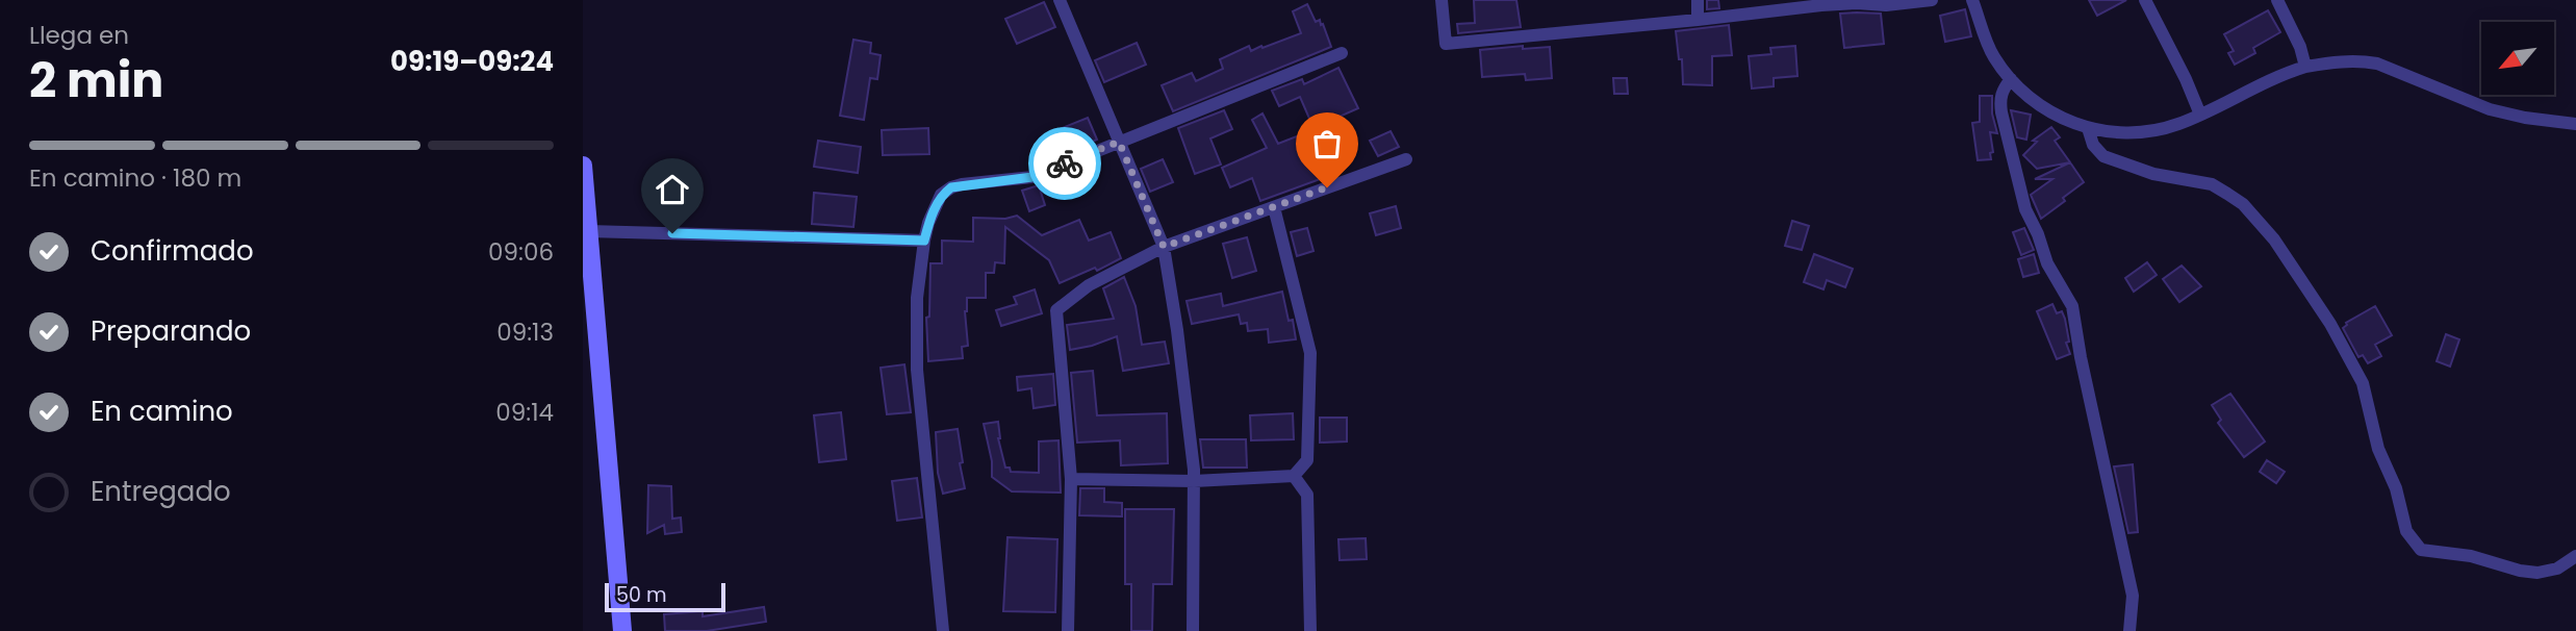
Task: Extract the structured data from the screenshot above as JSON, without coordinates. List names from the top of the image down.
{
  "scale_bar": "50 m",
  "north": "bottom left",
  "page": {
    "heading": ["2 min", "Llega en", "09:19–09:24"],
    "bar": "En camino · 180 m",
    "list": [
      ["Confirmado", "09:06"],
      ["Preparando", "09:13"],
      ["En camino", "09:14"],
      "Entregado"
    ],
    "scale": "50 m"
  }
}
